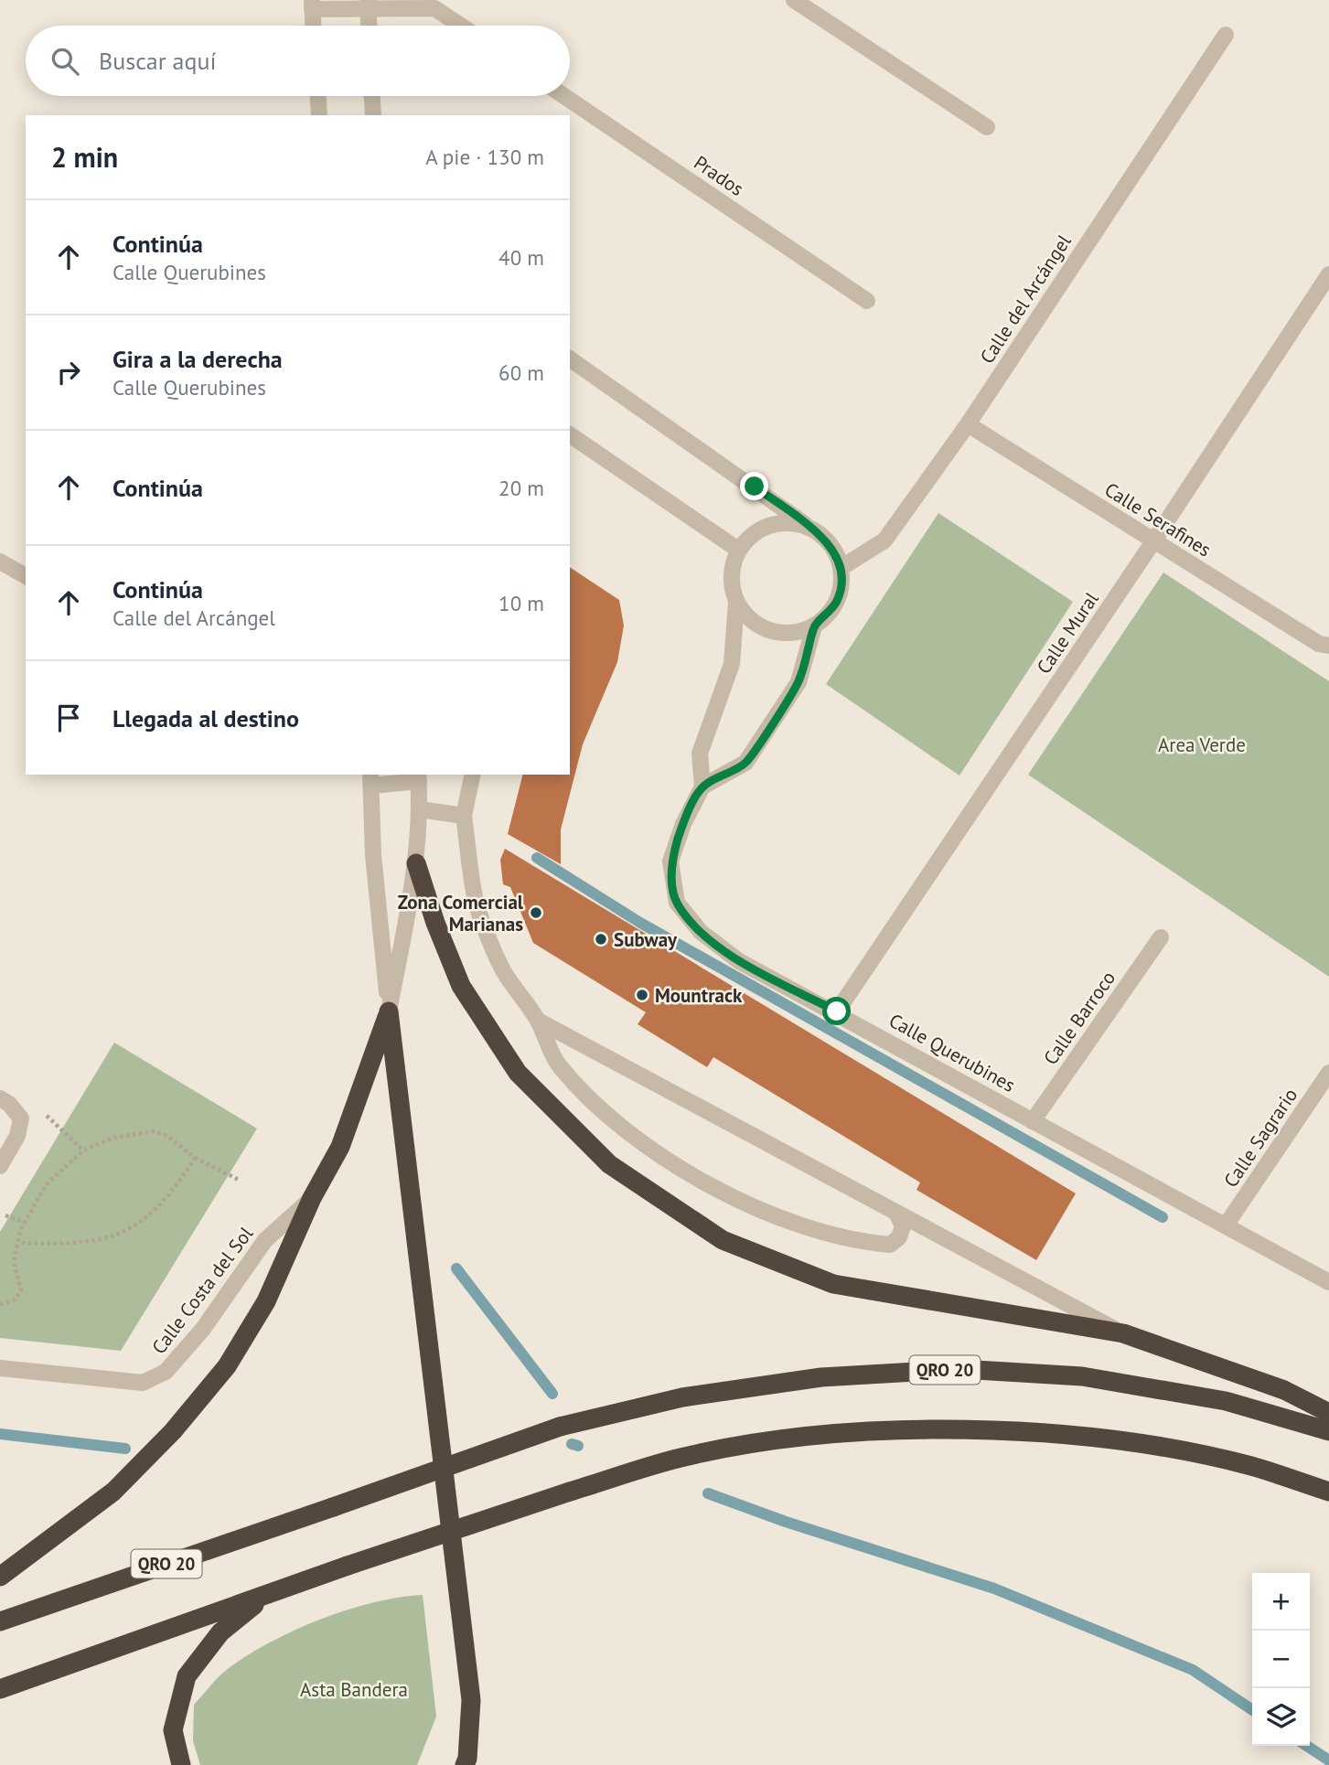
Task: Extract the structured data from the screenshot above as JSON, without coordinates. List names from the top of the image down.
{
  "streets": {
    "highway": ["QRO 20"],
    "street": [
      "Prados",
      "Calle del Arcángel",
      "Calle Serafines",
      "Calle Mural",
      "Calle Barroco",
      "Calle Querubines",
      "Calle Sagrario",
      "Calle Costa del Sol"
    ]
  },
  "crossings": [
    ["Calle del Arcángel", "Calle Serafines"],
    ["Calle Serafines", "Calle Mural"],
    ["Calle Mural", "Calle Querubines"],
    ["Calle Barroco", "Calle Querubines"],
    ["Calle Querubines", "Calle Sagrario"]
  ],
  "parks": ["Area Verde", "Asta Bandera"],
  "places": ["Zona Comercial Marianas", "Subway", "Mountrack"],
  "page": {
    "search": "Buscar aquí",
    "heading": ["2 min", "A pie · 130 m"],
    "list": [
      ["Continúa", "Calle Querubines", "40 m"],
      ["Gira a la derecha", "Calle Querubines", "60 m"],
      ["Continúa", "20 m"],
      ["Continúa", "Calle del Arcángel", "10 m"],
      "Llegada al destino"
    ],
    "map_buttons": ["+", "−"]
  }
}
